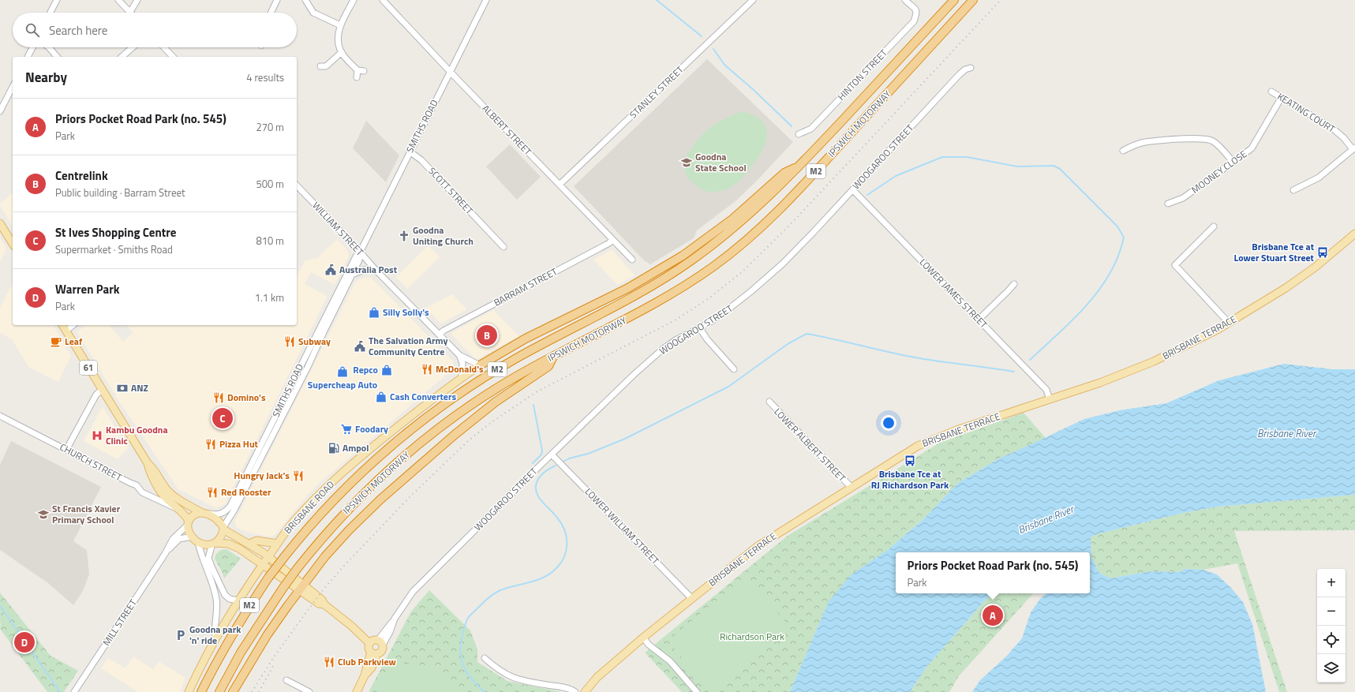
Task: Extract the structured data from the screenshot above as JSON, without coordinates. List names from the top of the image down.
{
  "streets": {
    "highway": ["IPSWICH MOTORWAY", "M2"],
    "main road": ["BRISBANE TERRACE", "61", "BRISBANE ROAD"],
    "street": [
      "HINTON STREET",
      "STANLEY STREET",
      "KEATING COURT",
      "SMITHS ROAD",
      "ALBERT STREET",
      "WOOGAROO STREET",
      "MOONEY CLOSE",
      "SCOTT STREET",
      "WILLIAM STREET",
      "BARRAM STREET",
      "LOWER JAMES STREET",
      "LOWER ALBERT STREET",
      "CHURCH STREET",
      "LOWER WILLIAM STREET",
      "MILL STREET"
    ]
  },
  "crossings": [
    ["STANLEY STREET", "ALBERT STREET"],
    ["KEATING COURT", "MOONEY CLOSE"],
    ["SMITHS ROAD", "ALBERT STREET"],
    ["SMITHS ROAD", "SCOTT STREET"],
    ["SMITHS ROAD", "WILLIAM STREET"],
    ["SMITHS ROAD", "61"],
    ["SMITHS ROAD", "MILL STREET"],
    ["ALBERT STREET", "BARRAM STREET"],
    ["WOOGAROO STREET", "LOWER JAMES STREET"],
    ["WOOGAROO STREET", "LOWER WILLIAM STREET"],
    ["WILLIAM STREET", "BARRAM STREET"],
    ["WILLIAM STREET", "BRISBANE ROAD"],
    ["LOWER JAMES STREET", "BRISBANE TERRACE"],
    ["BRISBANE TERRACE", "LOWER ALBERT STREET"],
    ["BRISBANE TERRACE", "LOWER WILLIAM STREET"],
    ["61", "CHURCH STREET"],
    ["61", "MILL STREET"]
  ],
  "water": ["Brisbane River"],
  "parks": ["Richardson Park"],
  "places": {
    "school or university": ["Goodna State School", "St Francis Xavier Primary School"],
    "church": ["Goodna Uniting Church"],
    "bus stop": ["Brisbane Tce at Lower Stuart Street", "Brisbane Tce at RJ Richardson Park"],
    "public building": ["Australia Post", "The Salvation Army Community Centre"],
    "shop": [
      "Silly Solly's",
      "Repco",
      "Supercheap Auto",
      "Cash Converters"
    ],
    "cafe": ["Leaf"],
    "restaurant": [
      "Subway",
      "McDonald's",
      "Domino's",
      "Pizza Hut",
      "Hungry Jack's",
      "Red Rooster",
      "Club Parkview"
    ],
    "bank": ["ANZ"],
    "supermarket": ["Foodary"],
    "hospital": ["Kambu Goodna Clinic"],
    "fuel station": ["Ampol"],
    "parking": ["Goodna park 'n' ride"]
  },
  "page": {
    "search": "Search here",
    "heading": ["Nearby", "4 results"],
    "list": [
      {
        "mark": "A",
        "name": "Priors Pocket Road Park (no. 545)",
        "note": "Park",
        "value": "270 m"
      },
      {
        "mark": "B",
        "name": "Centrelink",
        "note": "Public building · Barram Street",
        "value": "500 m"
      },
      {
        "mark": "C",
        "name": "St Ives Shopping Centre",
        "note": "Supermarket · Smiths Road",
        "value": "810 m"
      },
      {
        "mark": "D",
        "name": "Warren Park",
        "note": "Park",
        "value": "1.1 km"
      }
    ],
    "pins": [
      "B",
      "C",
      "A",
      "D"
    ],
    "popup": ["Priors Pocket Road Park (no. 545)", "Park"],
    "map_buttons": ["+", "−"]
  }
}
